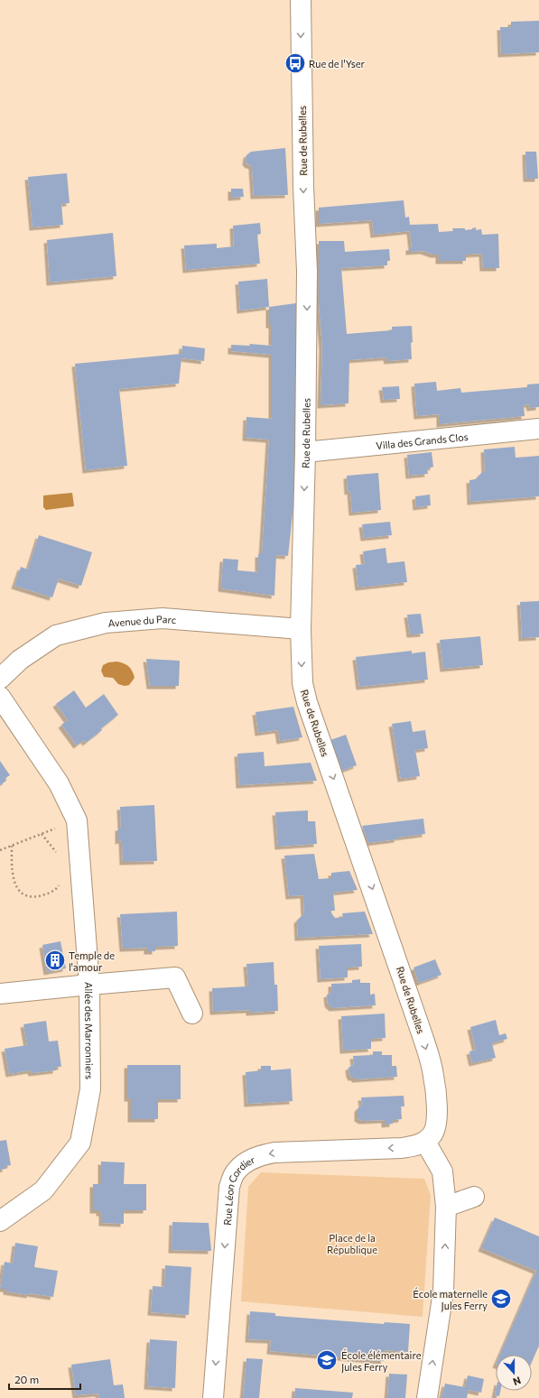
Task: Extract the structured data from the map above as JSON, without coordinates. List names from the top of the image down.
{
  "streets": {
    "street": [
      "Rue de Rubelles",
      "Villa des Grands Clos",
      "Avenue du Parc",
      "Allée des Marronniers",
      "Rue Léon Cordier"
    ]
  },
  "crossings": [
    ["Rue de Rubelles", "Villa des Grands Clos"],
    ["Rue de Rubelles", "Avenue du Parc"],
    ["Rue de Rubelles", "Rue Léon Cordier"]
  ],
  "one_way": ["Rue de Rubelles"],
  "parks": ["Place de la République"],
  "places": {
    "bus stop": ["Rue de l'Yser"],
    "building": ["Temple de l'amour"],
    "school or university": ["École maternelle Jules Ferry", "École élémentaire Jules Ferry"]
  },
  "scale_bar": "20 m",
  "north": "bottom"
}
